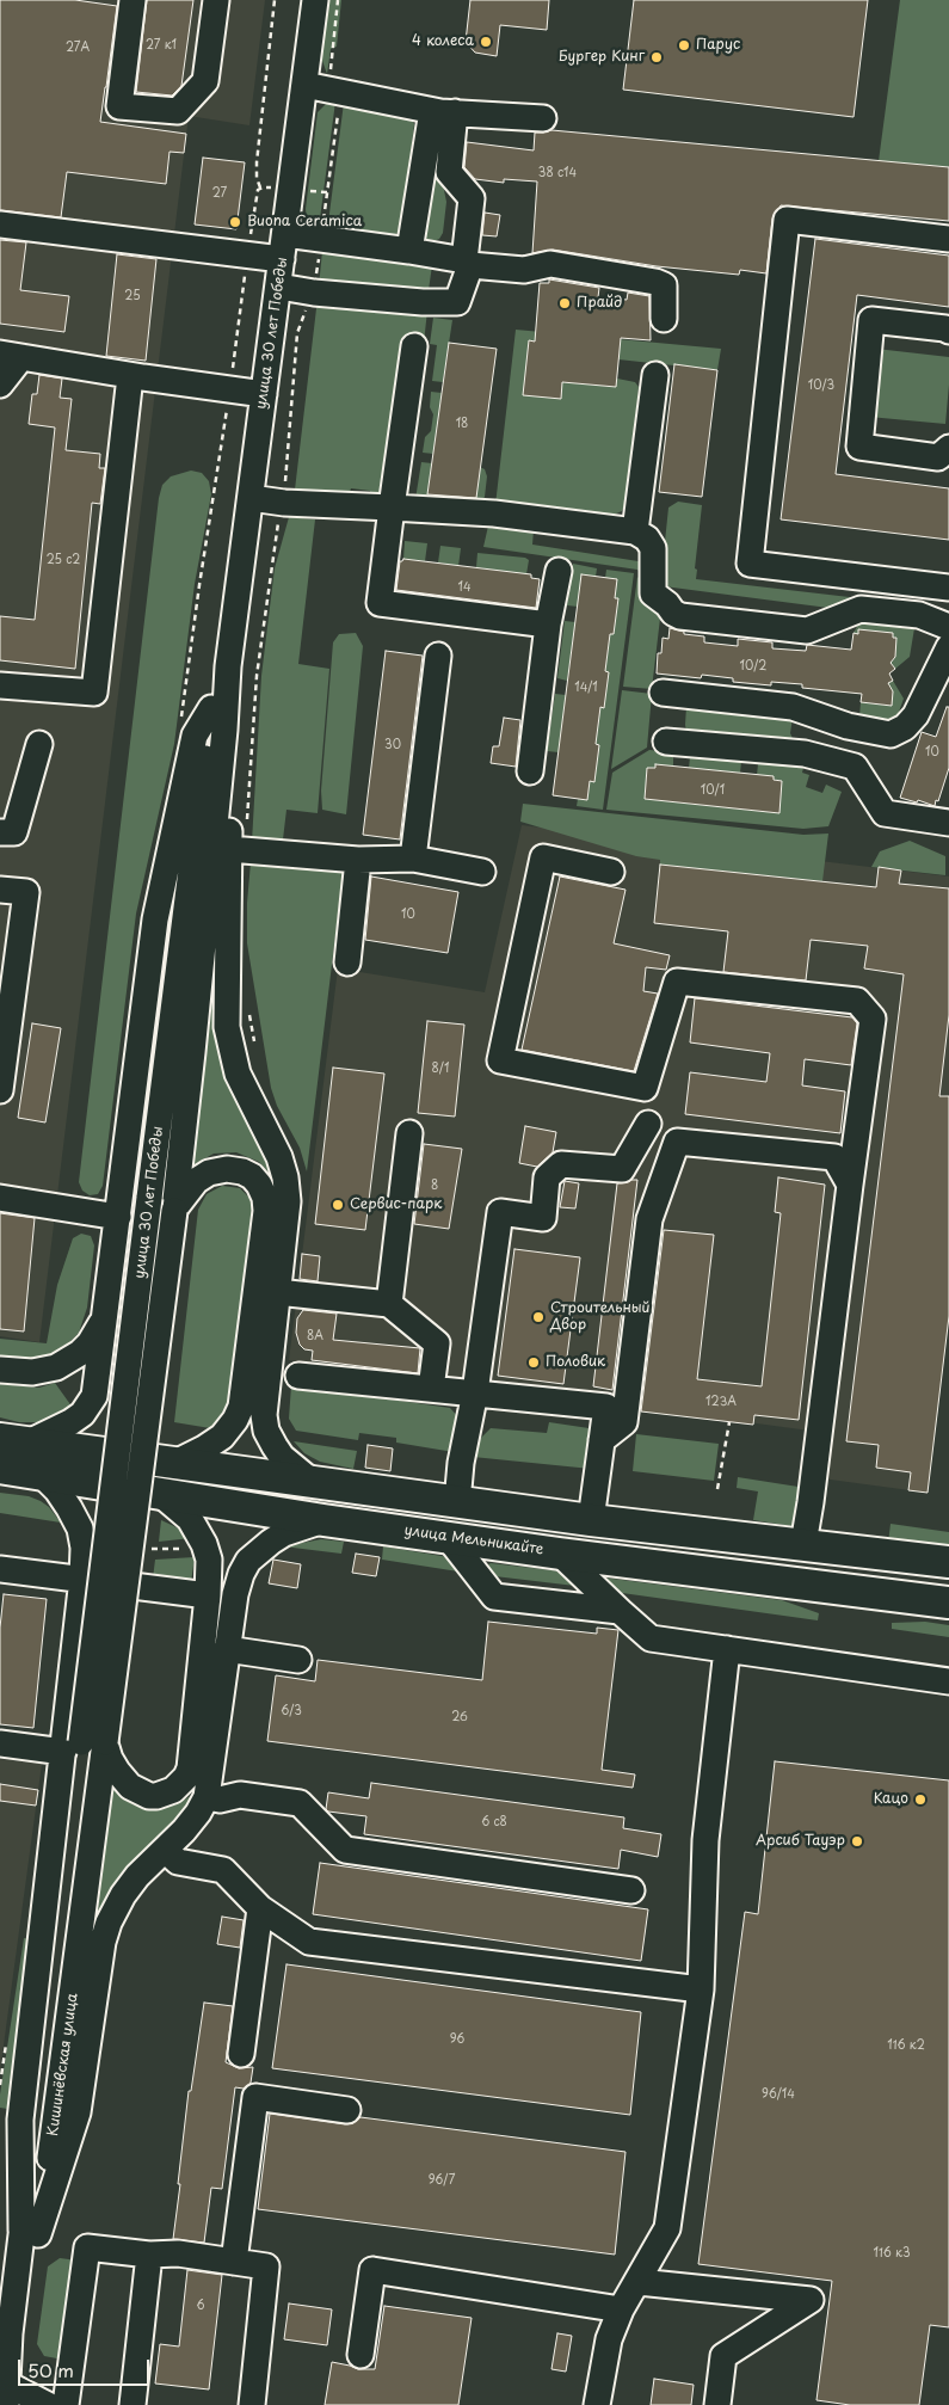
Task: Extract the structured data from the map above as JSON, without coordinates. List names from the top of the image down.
{
  "streets": {
    "main road": ["улица Мельникайте"],
    "street": ["улица 30 лет Победы", "Кишинёвская улица"]
  },
  "crossings": [
    ["улица 30 лет Победы", "Кишинёвская улица"]
  ],
  "places": [
    "4 колеса",
    "Парус",
    "Бургер Кинг",
    "Buona Ceramica",
    "Прайд",
    "Сервис-парк",
    "Строительный Двор",
    "Половик",
    "Кацо",
    "Арсиб Тауэр"
  ],
  "house_numbers": [
    "27 к1",
    "27А",
    "38 с14",
    "27",
    "25",
    "10/3",
    "18",
    "25 с2",
    "14",
    "10/2",
    "14/1",
    "30",
    "10",
    "10/1",
    "10",
    "8/1",
    "8",
    "8А",
    "123А",
    "6/3",
    "26",
    "6 с8",
    "96",
    "116 к2",
    "96/14",
    "96/7",
    "116 к3",
    "6"
  ],
  "scale_bar": "50 m"
}
